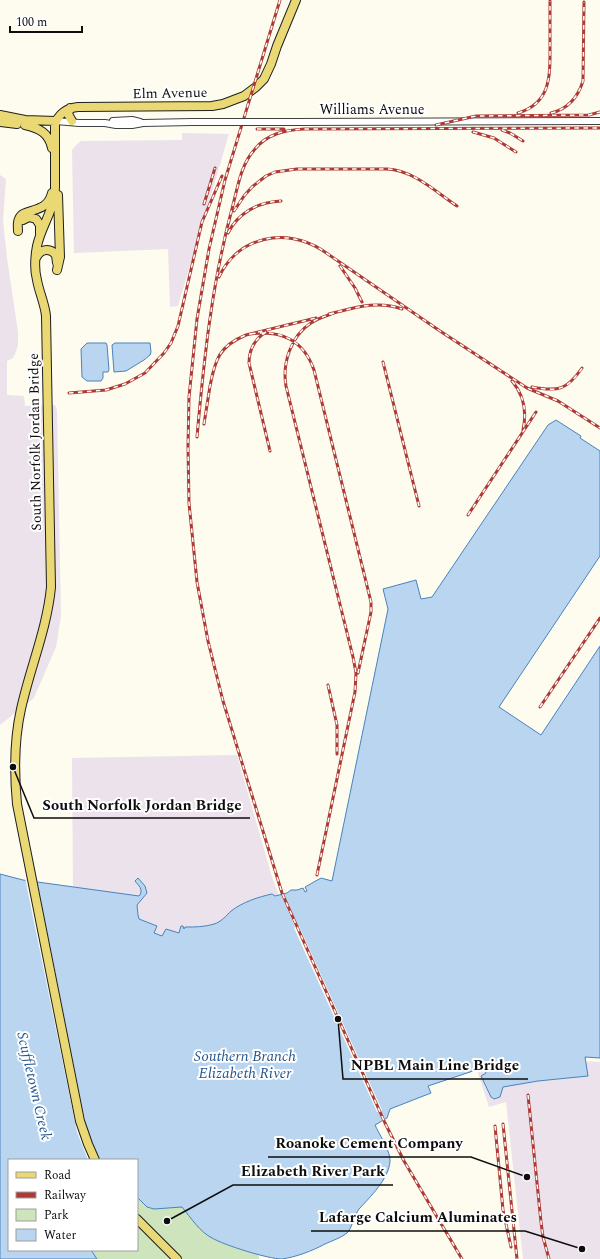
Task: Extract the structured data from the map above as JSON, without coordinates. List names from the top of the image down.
{
  "streets": {
    "main road": ["Elm Avenue", "South Norfolk Jordan Bridge"],
    "street": ["Williams Avenue"]
  },
  "water": ["Southern Branch Elizabeth River", "Scuffletown Creek"],
  "places": [
    "South Norfolk Jordan Bridge",
    "NPBL Main Line Bridge",
    "Roanoke Cement Company",
    "Elizabeth River Park",
    "Lafarge Calcium Aluminates"
  ],
  "legend": [
    "Road",
    "Railway",
    "Park",
    "Water"
  ],
  "scale_bar": "100 m"
}
